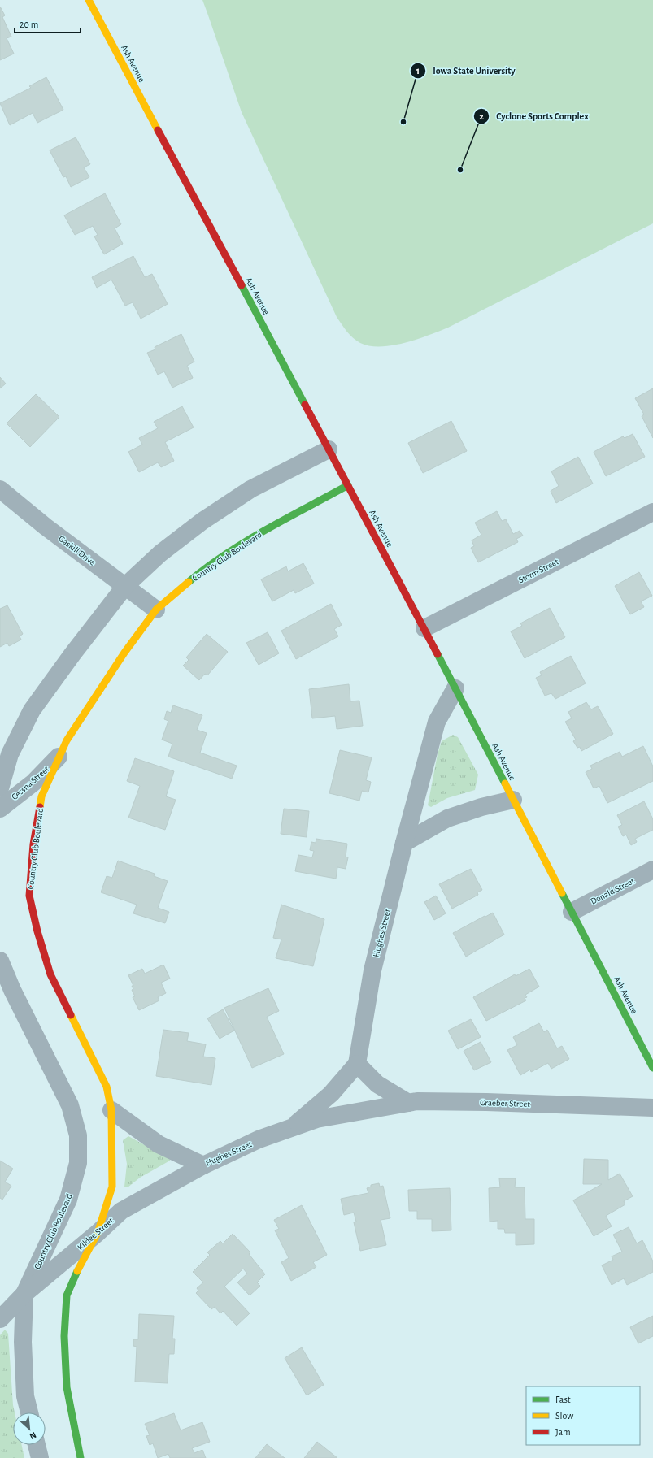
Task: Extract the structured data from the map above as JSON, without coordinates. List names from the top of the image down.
{
  "streets": {
    "street": [
      "Ash Avenue",
      "Gaskill Drive",
      "Country Club Boulevard",
      "Storm Street",
      "Cessna Street",
      "Donald Street",
      "Hughes Street",
      "Graeber Street",
      "Kildee Street"
    ]
  },
  "crossings": [
    ["Ash Avenue", "Country Club Boulevard"],
    ["Ash Avenue", "Storm Street"],
    ["Ash Avenue", "Donald Street"],
    ["Ash Avenue", "Hughes Street"],
    ["Gaskill Drive", "Country Club Boulevard"],
    ["Country Club Boulevard", "Cessna Street"],
    ["Country Club Boulevard", "Hughes Street"],
    ["Country Club Boulevard", "Kildee Street"],
    ["Hughes Street", "Graeber Street"],
    ["Hughes Street", "Kildee Street"]
  ],
  "places": ["Iowa State University", "Cyclone Sports Complex"],
  "legend": ["Fast", "Slow", "Jam"],
  "scale_bar": "20 m",
  "north": "bottom right"
}
